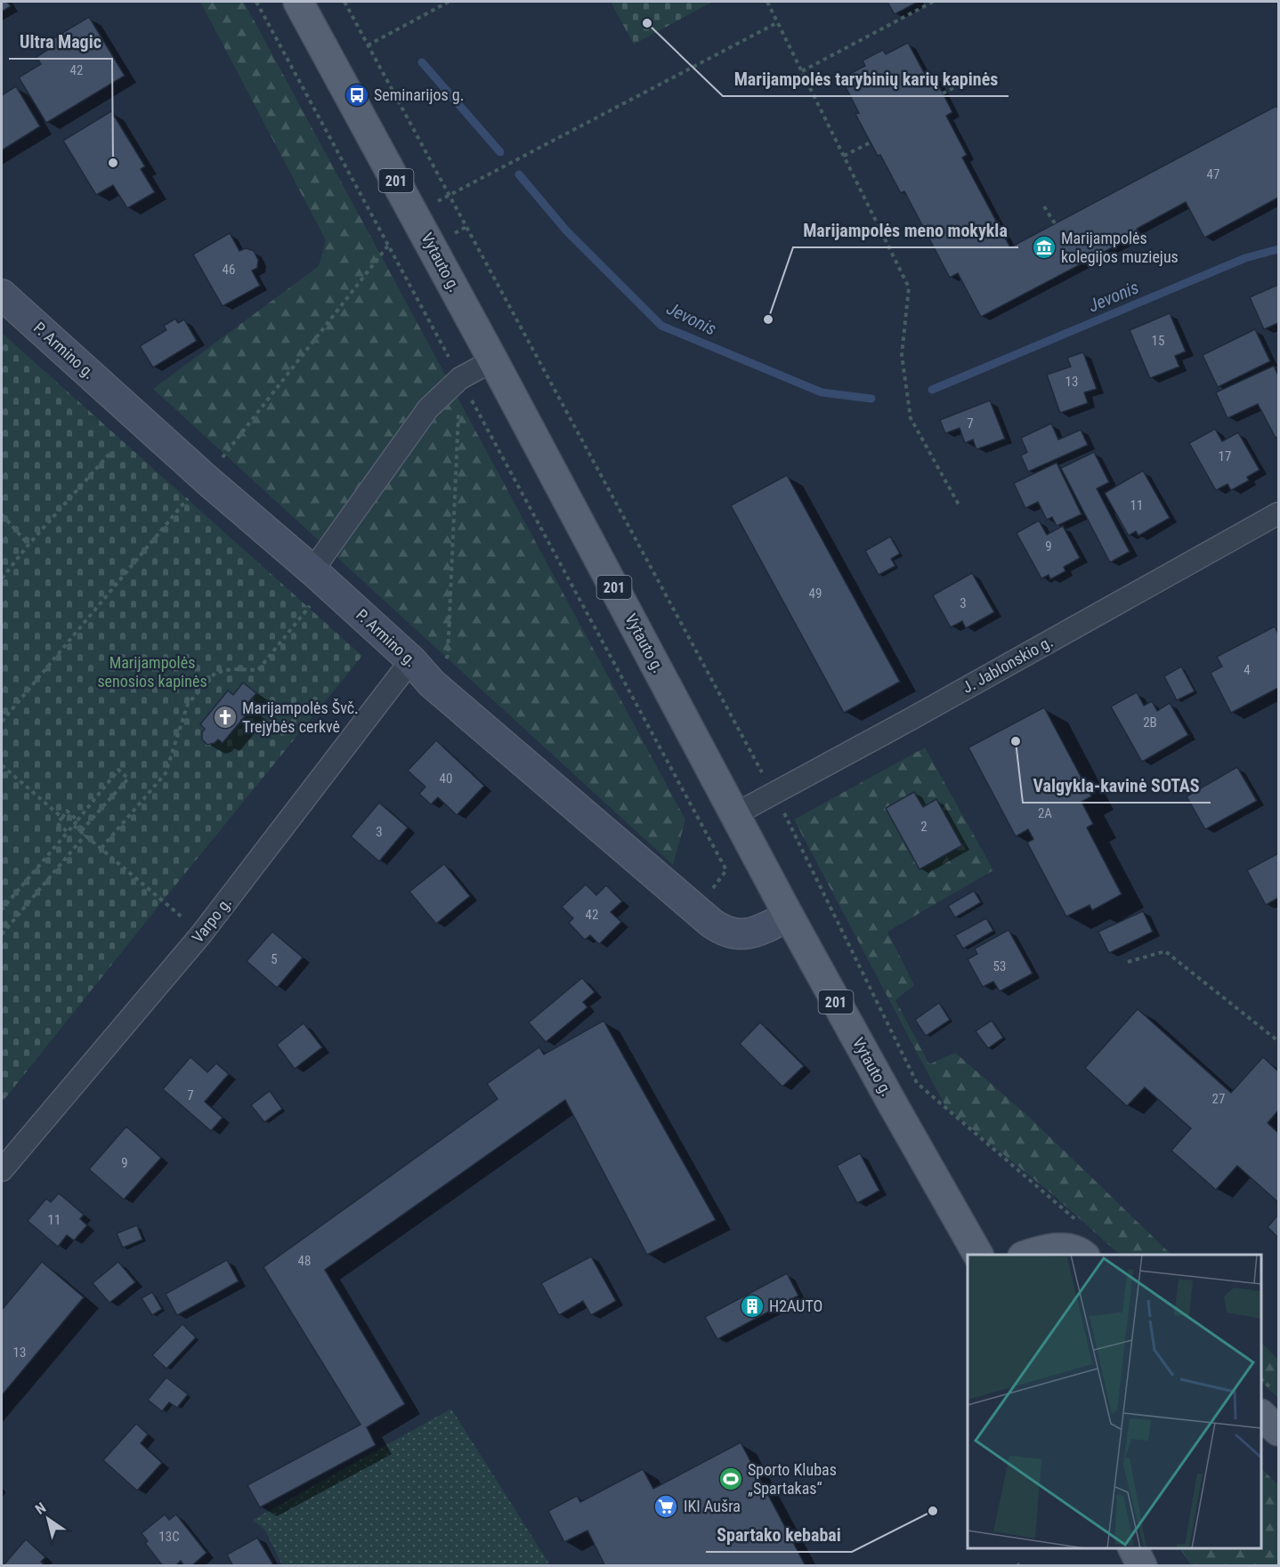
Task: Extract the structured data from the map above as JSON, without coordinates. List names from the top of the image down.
{
  "streets": {
    "main road": ["201", "Vytauto g.", "P. Armino g."],
    "street": ["J. Jablonskio g.", "Varpo g."]
  },
  "crossings": [
    ["Vytauto g.", "P. Armino g."],
    ["Vytauto g.", "J. Jablonskio g."],
    ["P. Armino g.", "Varpo g."]
  ],
  "water": ["Jevonis"],
  "parks": ["Marijampolės senosios kapinės"],
  "places": {
    "other": [
      "Marijampolės tarybinių karių kapinės",
      "Ultra Magic",
      "Marijampolės meno mokykla",
      "Valgykla-kavinė SOTAS",
      "Spartako kebabai"
    ],
    "bus stop": ["Seminarijos g."],
    "museum": ["Marijampolės kolegijos muziejus"],
    "church": ["Marijampolės Švč. Trejybės cerkvė"],
    "building": ["H2AUTO"],
    "sports": ["Sporto Klubas „Spartakas“"],
    "supermarket": ["IKI Aušra"]
  },
  "house_numbers": [
    "42",
    "47",
    "46",
    "15",
    "13",
    "7",
    "17",
    "11",
    "9",
    "49",
    "3",
    "4",
    "2B",
    "40",
    "2A",
    "2",
    "3",
    "42",
    "5",
    "53",
    "7",
    "27",
    "9",
    "11",
    "48",
    "13",
    "13C"
  ],
  "north": "top left"
}
